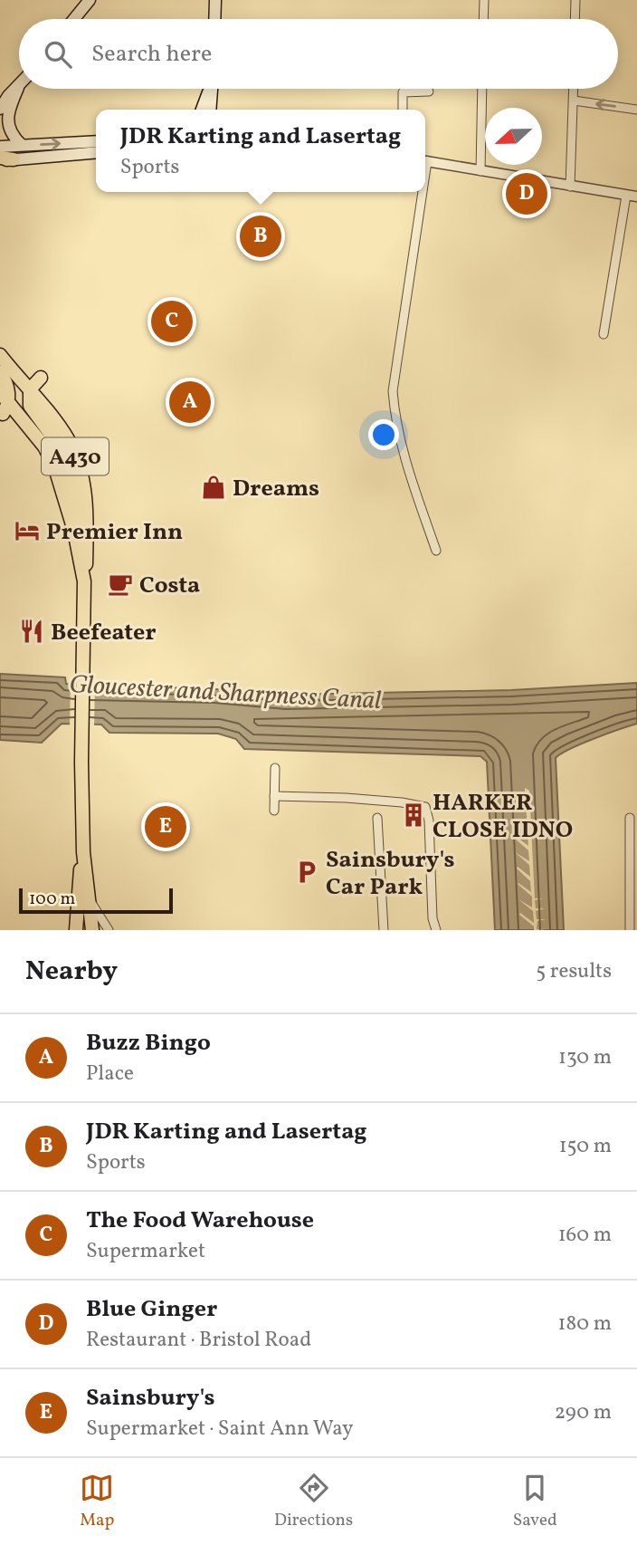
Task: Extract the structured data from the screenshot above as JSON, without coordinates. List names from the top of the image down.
{
  "streets": {
    "main road": ["A430"]
  },
  "water": ["Gloucester and Sharpness Canal"],
  "places": {
    "shop": ["Dreams"],
    "hotel": ["Premier Inn"],
    "cafe": ["Costa"],
    "restaurant": ["Beefeater"],
    "building": ["HARKER CLOSE IDNO"],
    "parking": ["Sainsbury's Car Park"]
  },
  "scale_bar": "100 m",
  "north": "left",
  "page": {
    "search": "Search here",
    "popup": ["JDR Karting and Lasertag", "Sports"],
    "pins": [
      "D",
      "B",
      "C",
      "A",
      "E"
    ],
    "scale": "100 m",
    "heading": ["Nearby", "5 results"],
    "list": [
      {
        "mark": "A",
        "name": "Buzz Bingo",
        "note": "Place",
        "value": "130 m"
      },
      {
        "mark": "B",
        "name": "JDR Karting and Lasertag",
        "note": "Sports",
        "value": "150 m"
      },
      {
        "mark": "C",
        "name": "The Food Warehouse",
        "note": "Supermarket",
        "value": "160 m"
      },
      {
        "mark": "D",
        "name": "Blue Ginger",
        "note": "Restaurant · Bristol Road",
        "value": "180 m"
      },
      {
        "mark": "E",
        "name": "Sainsbury's",
        "note": "Supermarket · Saint Ann Way",
        "value": "290 m"
      }
    ],
    "nav": ["Map", "Directions", "Saved"]
  }
}
